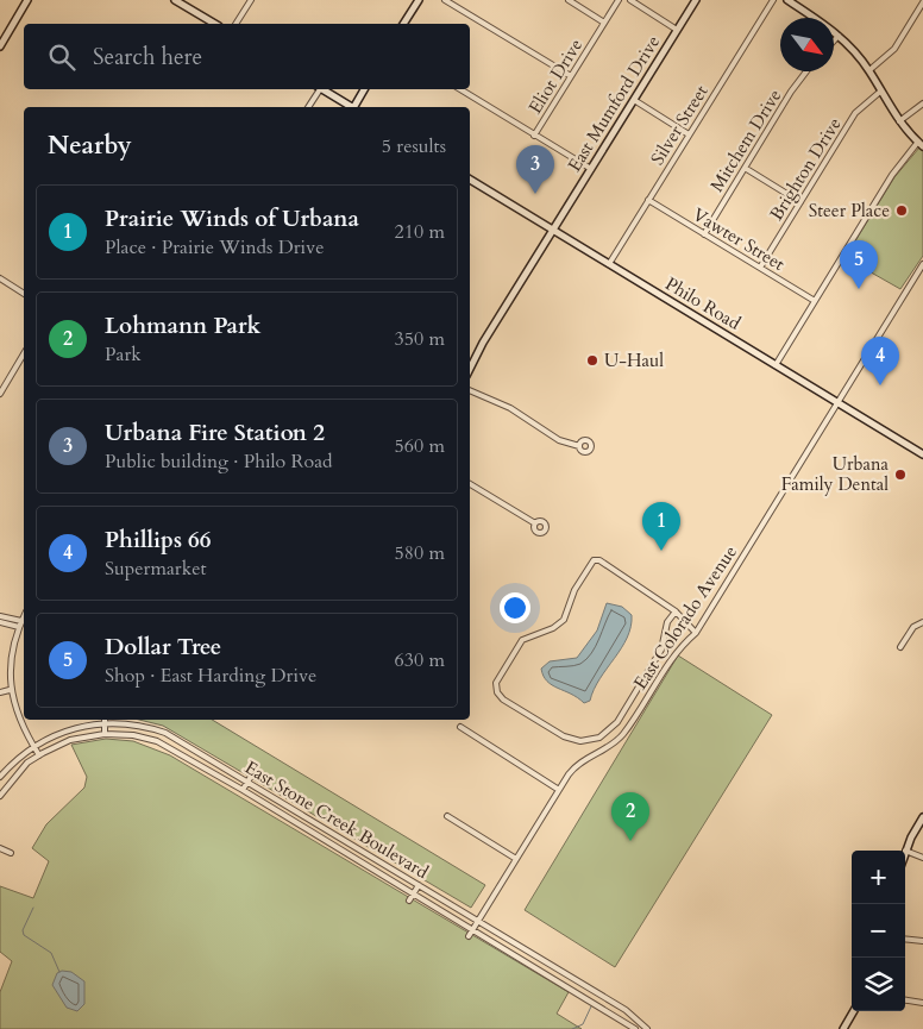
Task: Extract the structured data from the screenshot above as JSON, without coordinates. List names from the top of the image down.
{
  "streets": {
    "street": [
      "Eliot Drive",
      "East Mumford Drive",
      "Silver Street",
      "Mitchem Drive",
      "Brighton Drive",
      "Vawter Street",
      "Philo Road",
      "East Colorado Avenue",
      "East Stone Creek Boulevard"
    ]
  },
  "crossings": [
    ["East Mumford Drive", "Philo Road"],
    ["Silver Street", "Vawter Street"],
    ["Silver Street", "Philo Road"],
    ["Mitchem Drive", "Vawter Street"],
    ["Brighton Drive", "Vawter Street"],
    ["Philo Road", "East Colorado Avenue"],
    ["East Colorado Avenue", "East Stone Creek Boulevard"]
  ],
  "places": ["Steer Place", "U-Haul", "Urbana Family Dental"],
  "north": "bottom right",
  "page": {
    "search": "Search here",
    "heading": ["Nearby", "5 results"],
    "pins": [
      "3",
      "5",
      "4",
      "1",
      "2"
    ],
    "list": [
      {
        "mark": "1",
        "name": "Prairie Winds of Urbana",
        "note": "Place · Prairie Winds Drive",
        "value": "210 m"
      },
      {
        "mark": "2",
        "name": "Lohmann Park",
        "note": "Park",
        "value": "350 m"
      },
      {
        "mark": "3",
        "name": "Urbana Fire Station 2",
        "note": "Public building · Philo Road",
        "value": "560 m"
      },
      {
        "mark": "4",
        "name": "Phillips 66",
        "note": "Supermarket",
        "value": "580 m"
      },
      {
        "mark": "5",
        "name": "Dollar Tree",
        "note": "Shop · East Harding Drive",
        "value": "630 m"
      }
    ],
    "map_buttons": ["+", "−"]
  }
}
